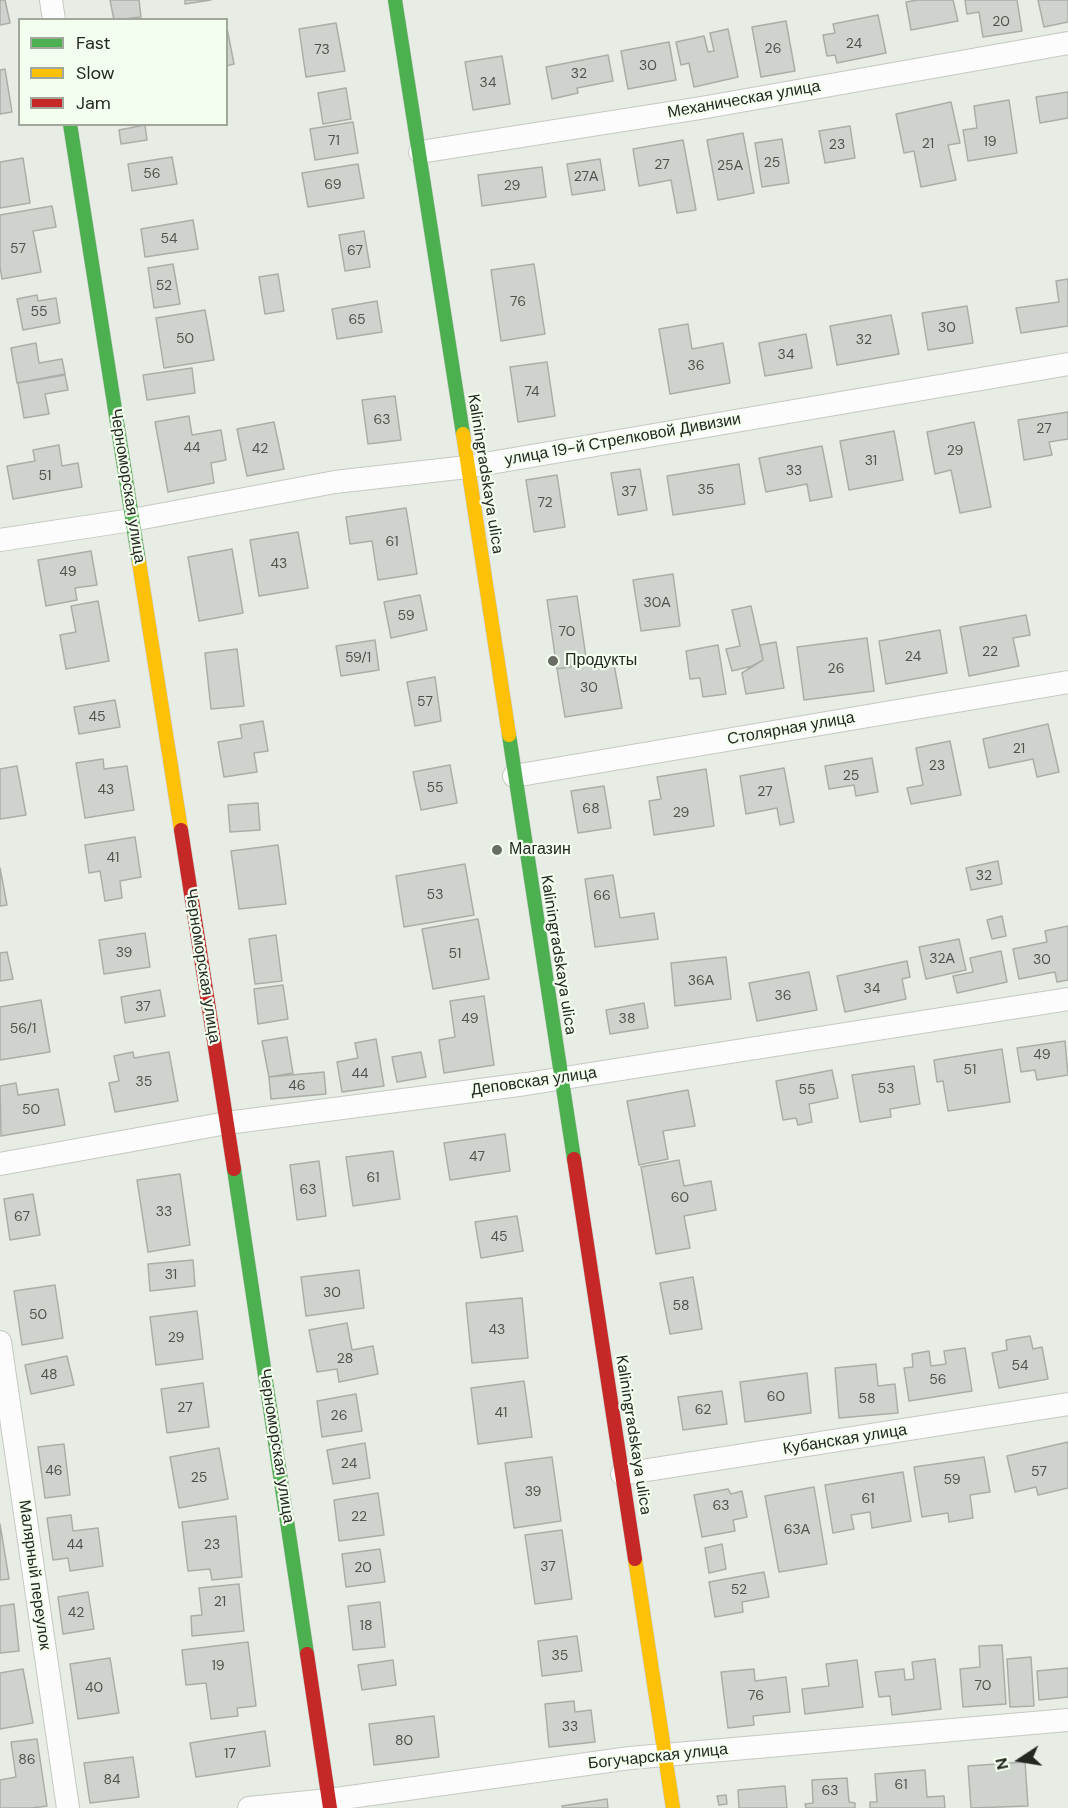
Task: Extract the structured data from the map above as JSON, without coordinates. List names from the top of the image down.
{
  "streets": {
    "main road": ["Kaliningradskaya ulica", "Черноморская улица"],
    "street": [
      "Механическая улица",
      "улица 19-й Стрелковой Дивизии",
      "Столярная улица",
      "Деповская улица",
      "Кубанская улица",
      "Малярный переулок",
      "Богучарская улица"
    ]
  },
  "crossings": [
    ["Механическая улица", "Kaliningradskaya ulica"],
    ["улица 19-й Стрелковой Дивизии", "Kaliningradskaya ulica"],
    ["улица 19-й Стрелковой Дивизии", "Черноморская улица"],
    ["Kaliningradskaya ulica", "Столярная улица"],
    ["Kaliningradskaya ulica", "Деповская улица"],
    ["Kaliningradskaya ulica", "Кубанская улица"],
    ["Kaliningradskaya ulica", "Богучарская улица"],
    ["Черноморская улица", "Деповская улица"],
    ["Черноморская улица", "Богучарская улица"]
  ],
  "places": ["Продукты", "Магазин"],
  "house_numbers": [
    "20",
    "24",
    "26",
    "73",
    "30",
    "32",
    "34",
    "71",
    "19",
    "21",
    "23",
    "25",
    "27",
    "25А",
    "56",
    "27А",
    "69",
    "29",
    "54",
    "57",
    "67",
    "52",
    "76",
    "55",
    "65",
    "30",
    "50",
    "32",
    "34",
    "36",
    "74",
    "63",
    "27",
    "44",
    "42",
    "29",
    "31",
    "33",
    "51",
    "35",
    "37",
    "72",
    "61",
    "43",
    "49",
    "30А",
    "59",
    "70",
    "22",
    "24",
    "59/1",
    "26",
    "30",
    "57",
    "45",
    "21",
    "23",
    "25",
    "55",
    "43",
    "27",
    "68",
    "29",
    "41",
    "32",
    "53",
    "66",
    "39",
    "51",
    "32А",
    "30",
    "36А",
    "34",
    "36",
    "37",
    "49",
    "38",
    "56/1",
    "49",
    "51",
    "44",
    "35",
    "46",
    "53",
    "55",
    "50",
    "47",
    "61",
    "63",
    "60",
    "33",
    "67",
    "45",
    "31",
    "30",
    "58",
    "50",
    "43",
    "29",
    "28",
    "54",
    "48",
    "56",
    "60",
    "58",
    "27",
    "62",
    "41",
    "26",
    "24",
    "46",
    "57",
    "25",
    "59",
    "39",
    "61",
    "63",
    "22",
    "63А",
    "44",
    "23",
    "37",
    "20",
    "52",
    "21",
    "42",
    "18",
    "35",
    "19",
    "70",
    "40",
    "76",
    "33",
    "80",
    "17",
    "86",
    "84",
    "61",
    "63"
  ],
  "legend": ["Fast", "Slow", "Jam"],
  "north": "left"
}
